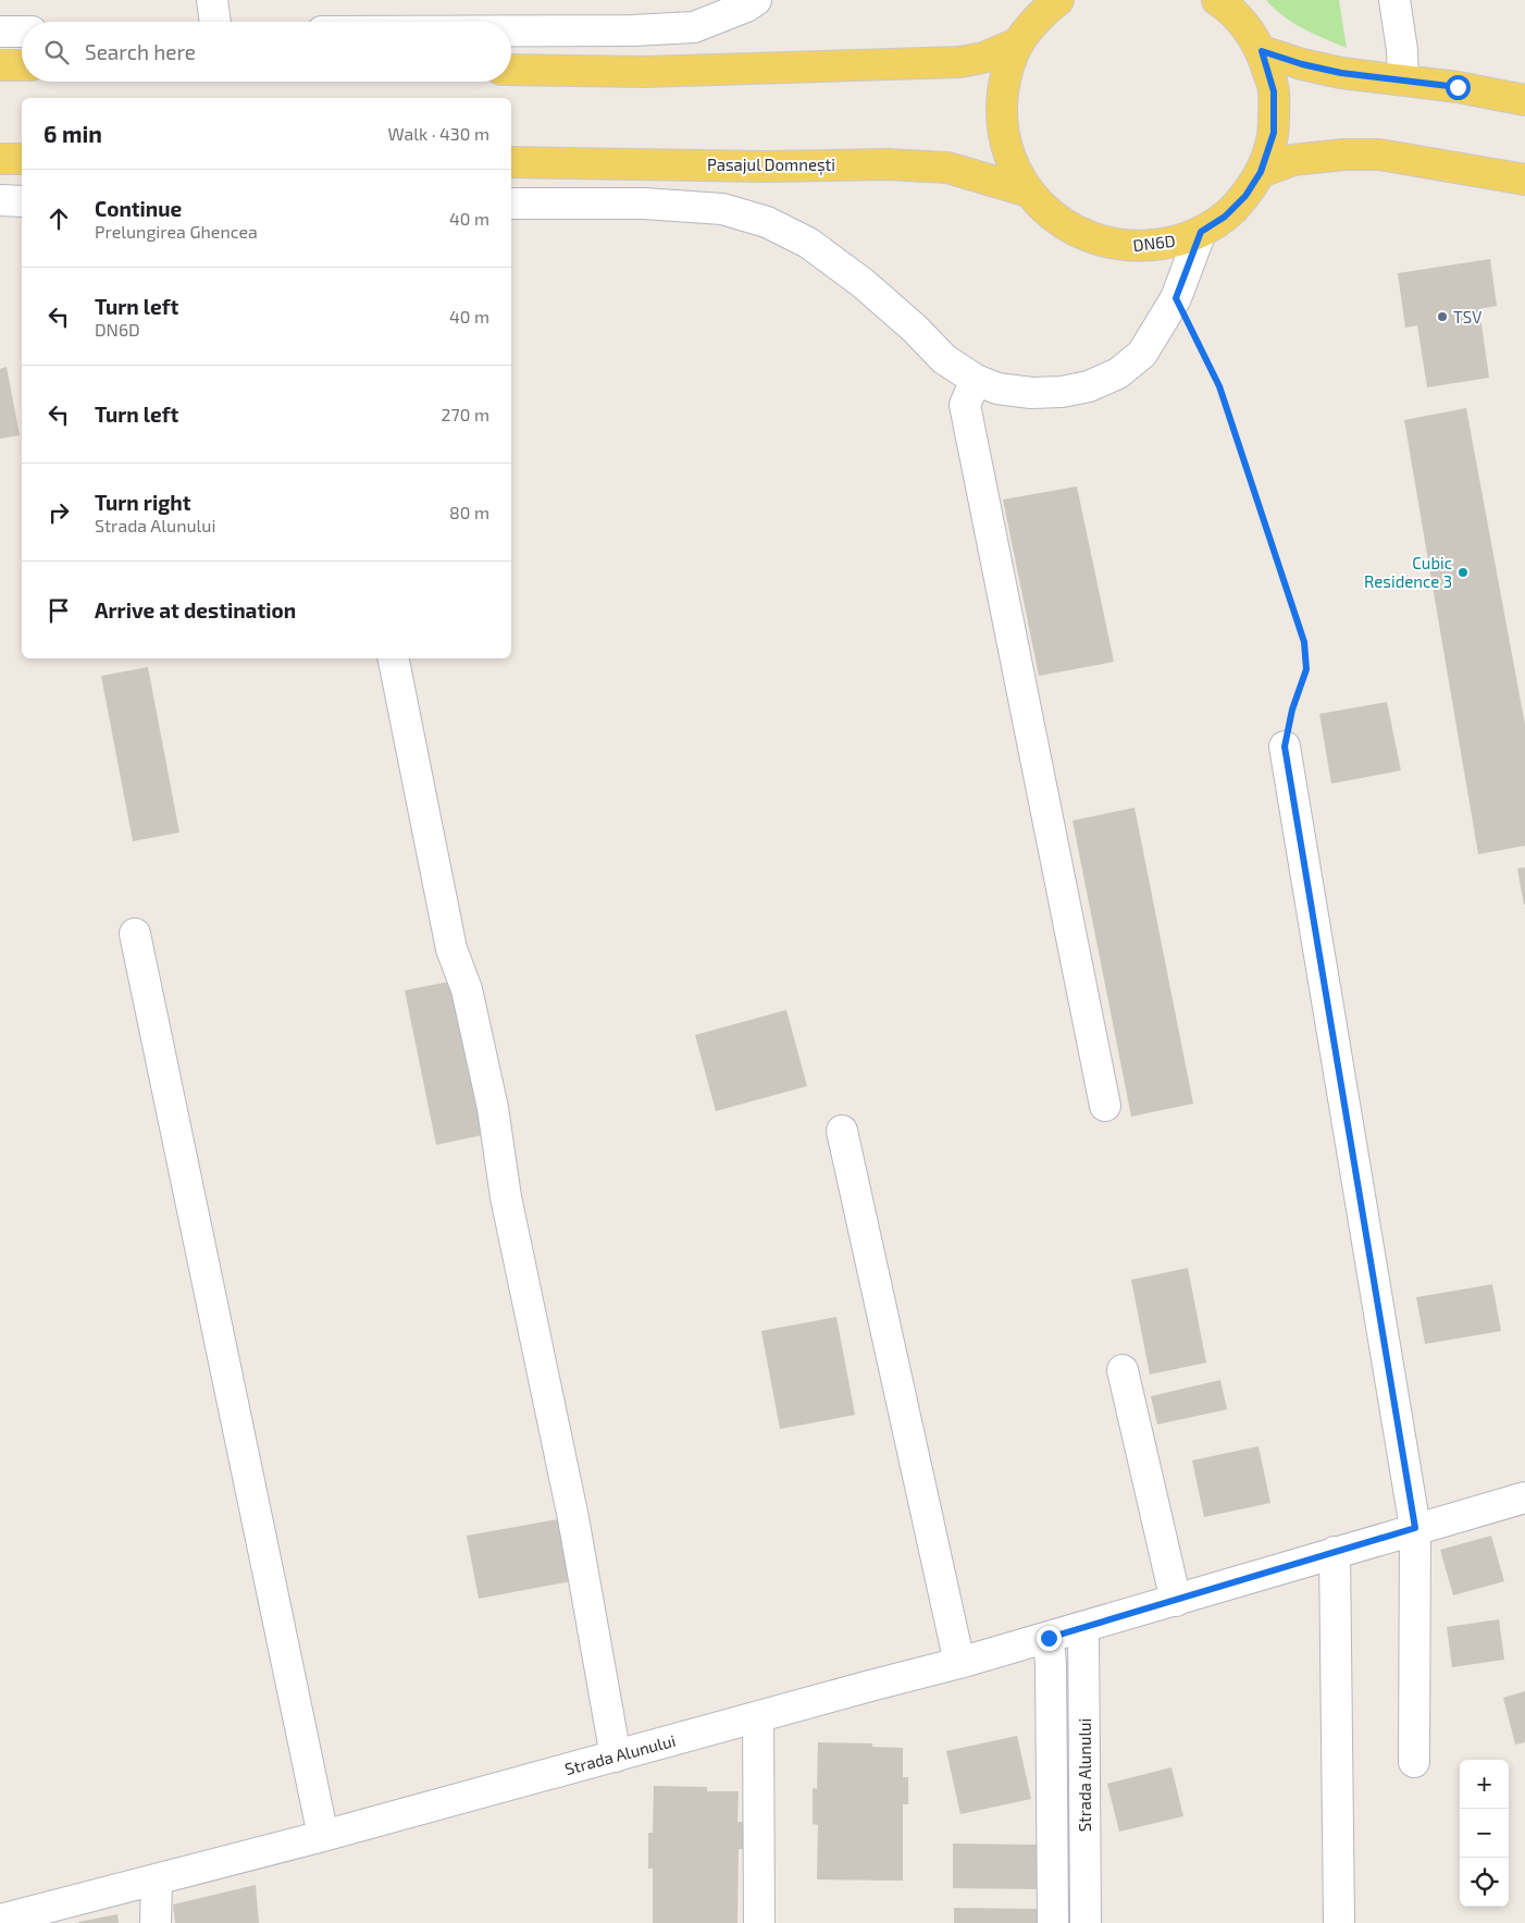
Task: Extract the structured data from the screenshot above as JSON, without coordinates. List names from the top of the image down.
{
  "streets": {
    "main road": ["Pasajul Domnești", "DN6D"],
    "street": ["Strada Alunului"]
  },
  "crossings": [
    ["Pasajul Domnești", "DN6D"]
  ],
  "places": ["TSV", "Cubic Residence 3"],
  "page": {
    "search": "Search here",
    "heading": ["6 min", "Walk · 430 m"],
    "list": [
      ["Continue", "Prelungirea Ghencea", "40 m"],
      ["Turn left", "DN6D", "40 m"],
      ["Turn left", "270 m"],
      ["Turn right", "Strada Alunului", "80 m"],
      "Arrive at destination"
    ],
    "map_buttons": ["+", "−"]
  }
}
